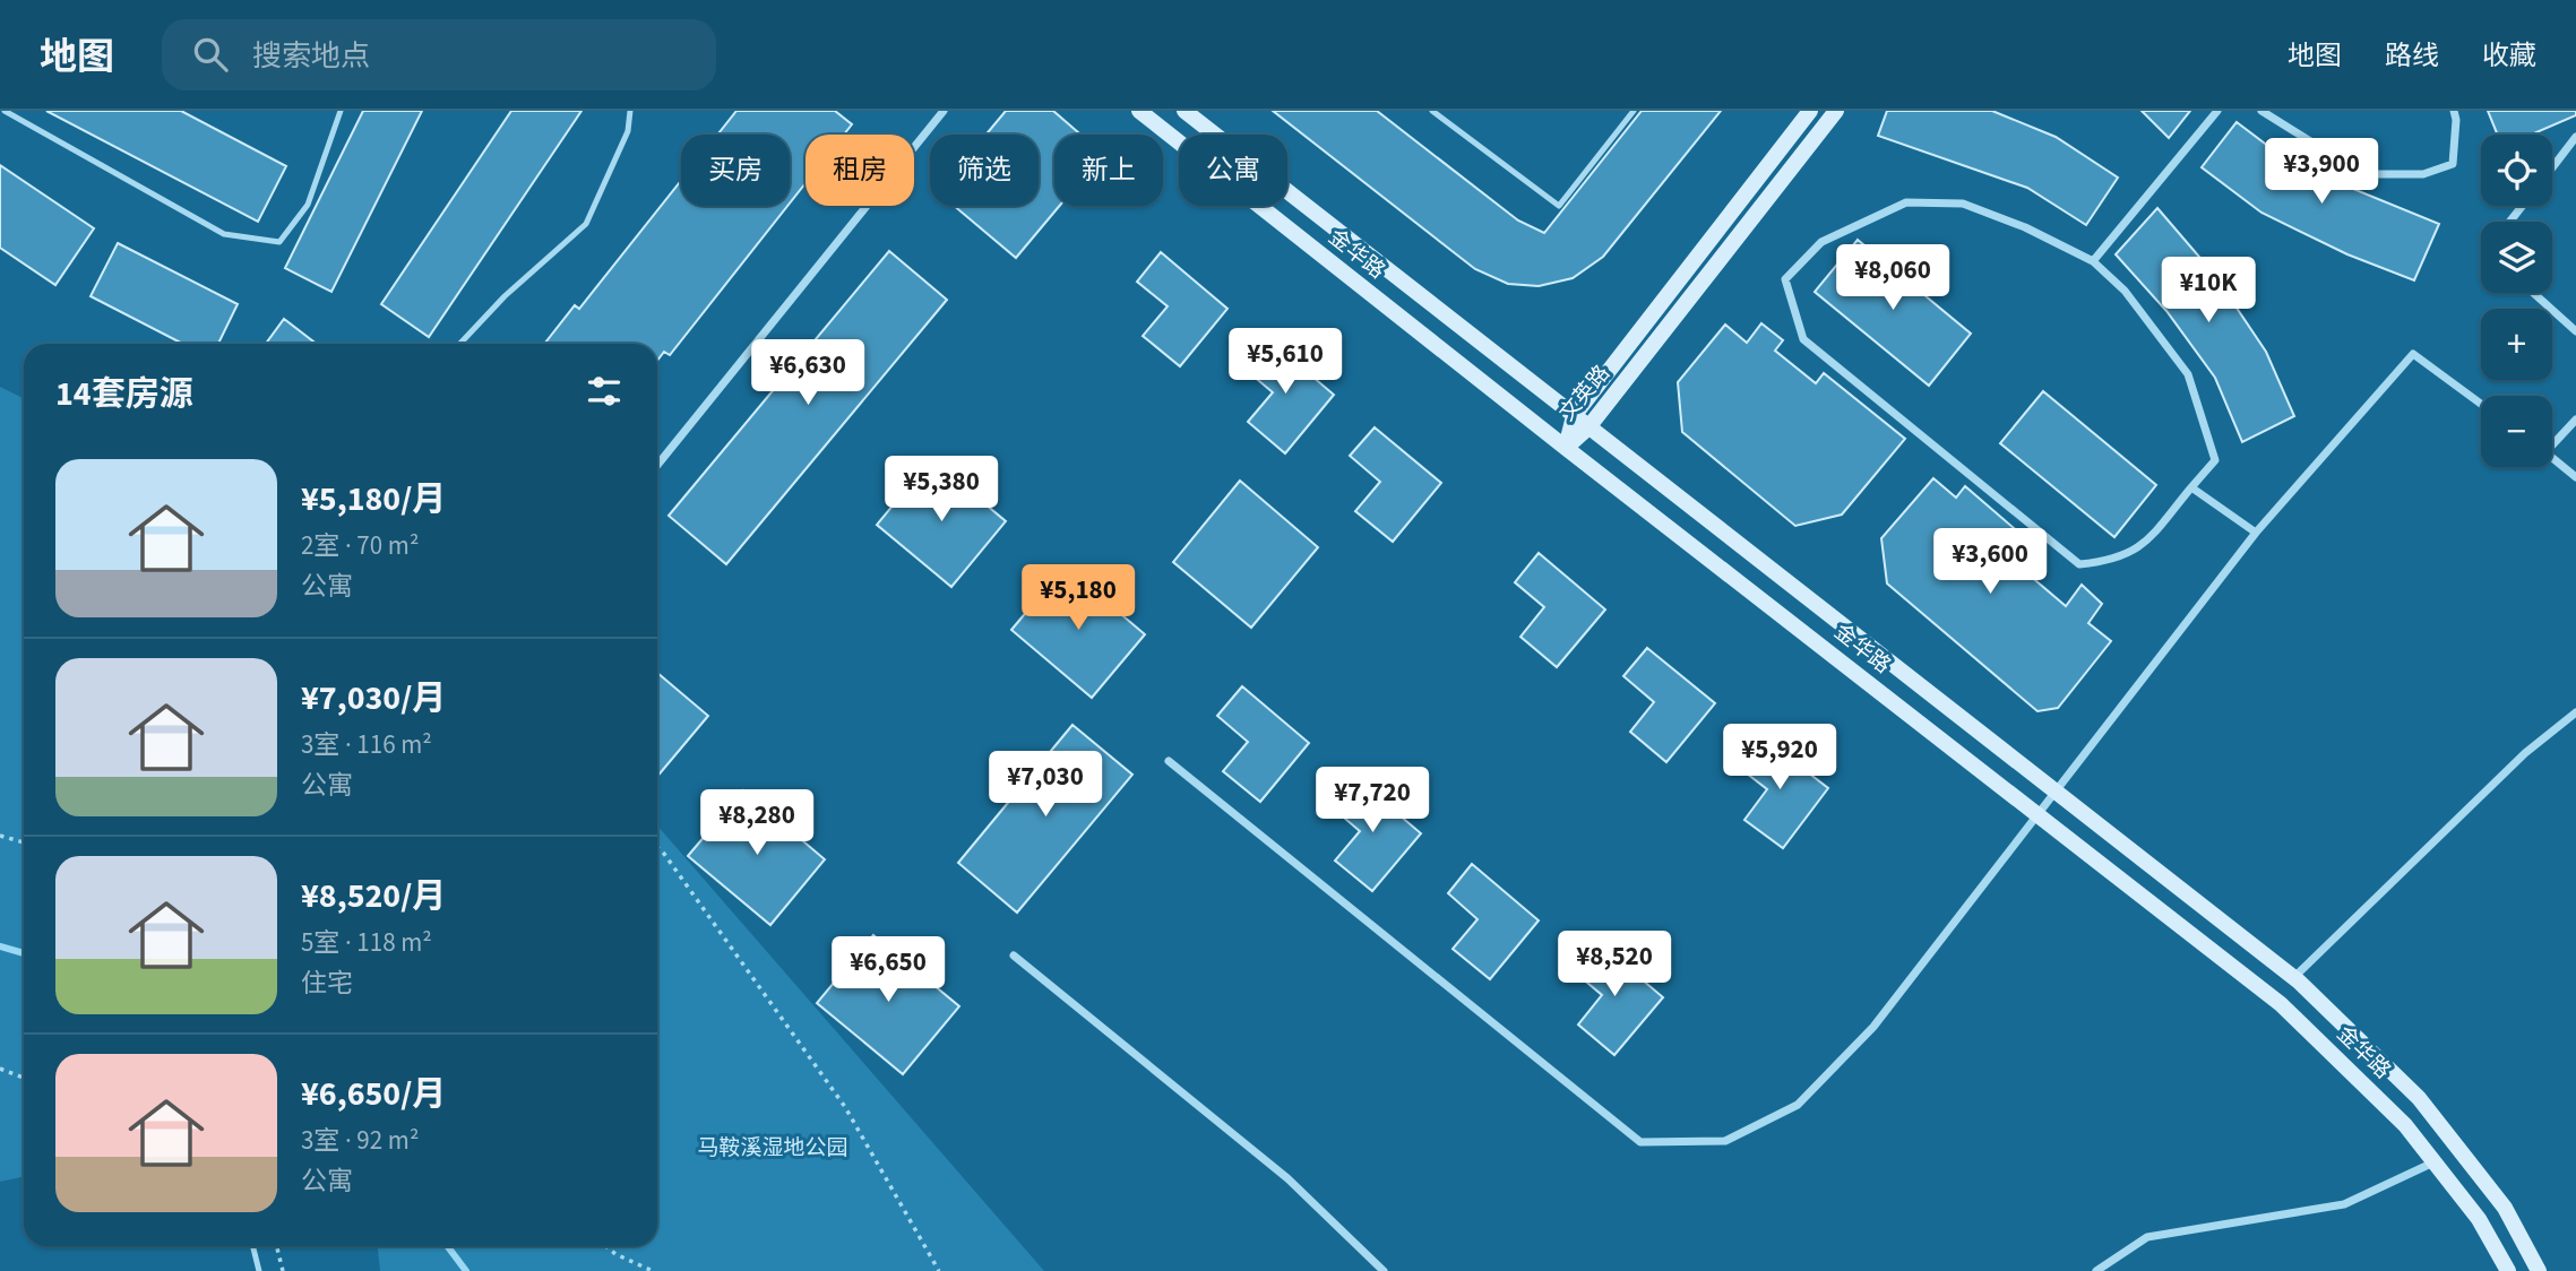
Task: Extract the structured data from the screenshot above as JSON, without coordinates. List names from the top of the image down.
{
  "streets": {
    "main road": ["金华路", "文英路"]
  },
  "crossings": [
    ["金华路", "文英路"]
  ],
  "parks": ["马鞍溪湿地公园"],
  "page": {
    "header": "地图",
    "search": "搜索地点",
    "nav": ["地图", "路线", "收藏"],
    "map_buttons": ["+", "−"],
    "chip": [
      "买房",
      "租房",
      "筛选",
      "新上",
      "公寓"
    ],
    "price": [
      "¥3,900",
      "¥8,060",
      "¥10K",
      "¥5,610",
      "¥6,630",
      "¥5,380",
      "¥3,600",
      "¥5,180",
      "¥5,920",
      "¥7,030",
      "¥7,720",
      "¥8,280",
      "¥8,520",
      "¥6,650"
    ],
    "heading": "14套房源",
    "list": [
      {
        "name": "¥5,180/月",
        "note": "2室 · 70 m² · 公寓"
      },
      {
        "name": "¥7,030/月",
        "note": "3室 · 116 m² · 公寓"
      },
      {
        "name": "¥8,520/月",
        "note": "5室 · 118 m² · 住宅"
      },
      {
        "name": "¥6,650/月",
        "note": "3室 · 92 m² · 公寓"
      }
    ]
  }
}
